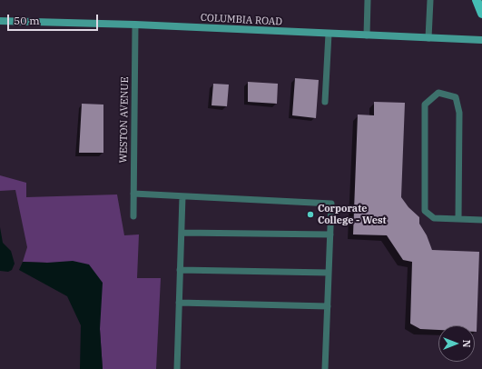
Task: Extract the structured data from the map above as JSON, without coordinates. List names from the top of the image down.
{
  "streets": {
    "main road": ["COLUMBIA ROAD"],
    "lane": ["WESTON AVENUE"]
  },
  "crossings": [
    ["COLUMBIA ROAD", "WESTON AVENUE"]
  ],
  "places": ["Corporate College - West"],
  "scale_bar": "50 m",
  "north": "right"
}
